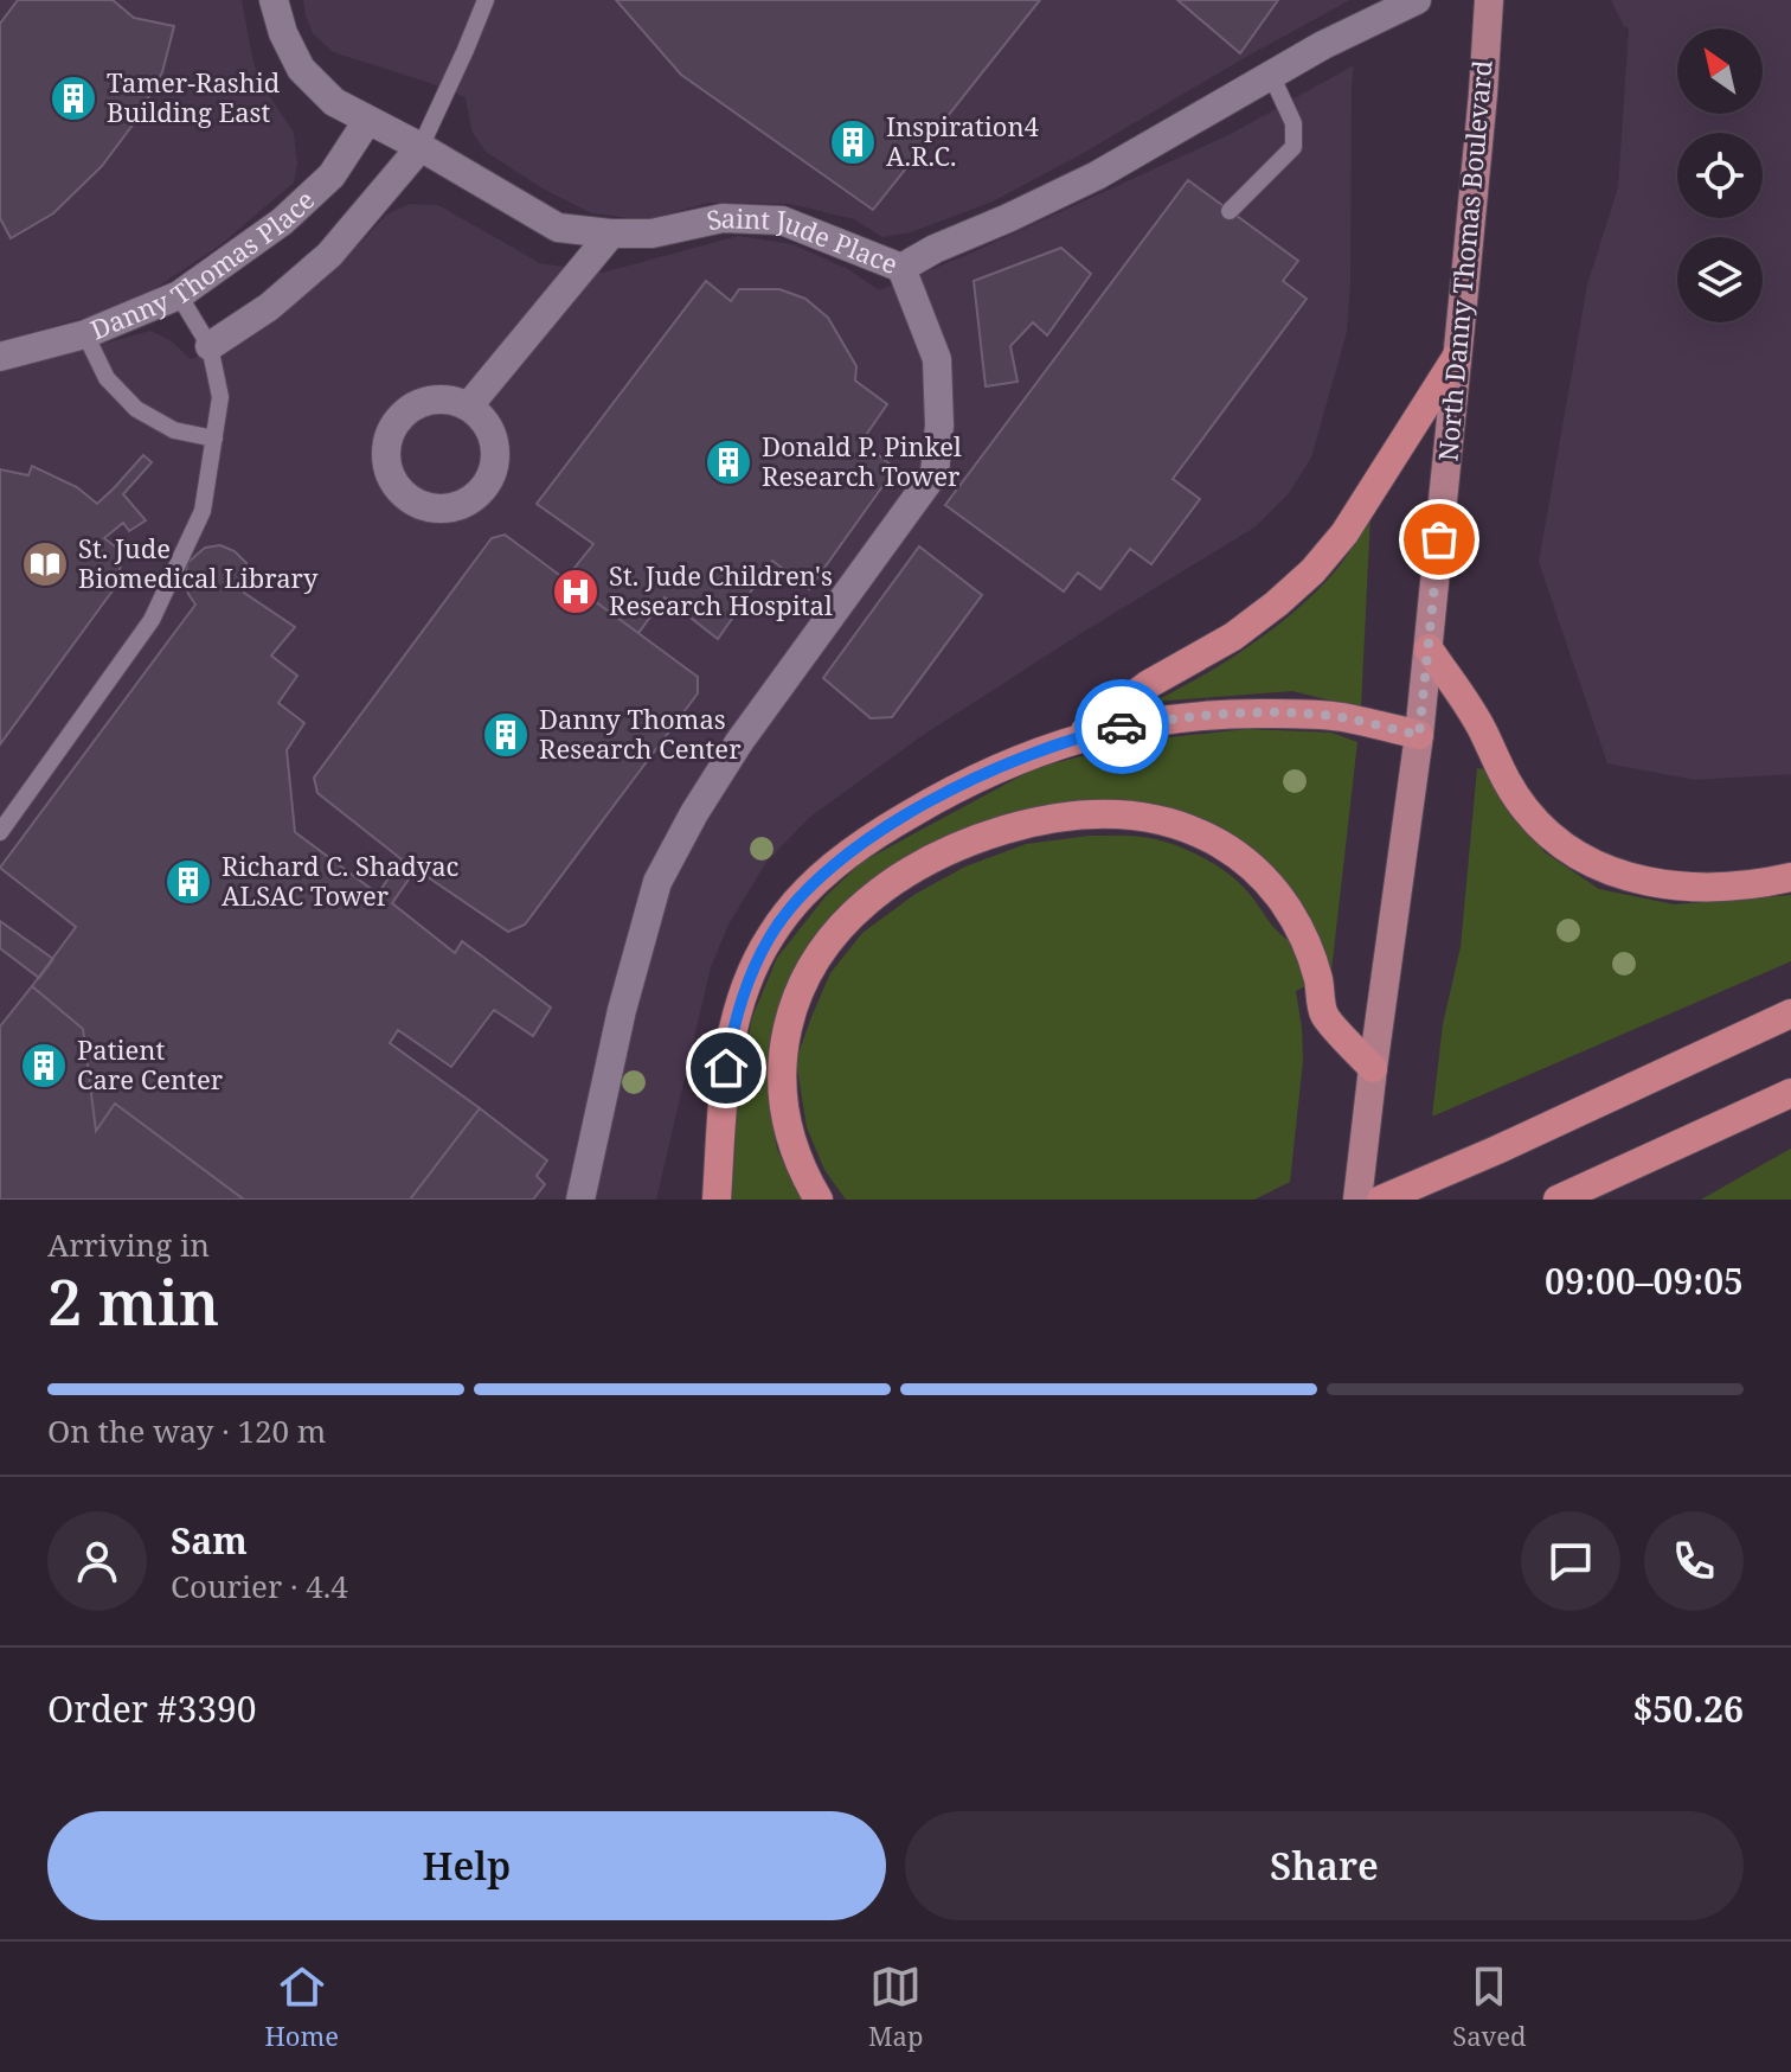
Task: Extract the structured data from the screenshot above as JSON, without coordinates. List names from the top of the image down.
{
  "streets": {
    "main road": ["North Danny Thomas Boulevard"],
    "street": ["Saint Jude Place", "Danny Thomas Place"]
  },
  "crossings": [
    ["Saint Jude Place", "Danny Thomas Place"]
  ],
  "places": {
    "building": [
      "Tamer-Rashid Building East",
      "Inspiration4 A.R.C.",
      "Donald P. Pinkel Research Tower",
      "Danny Thomas Research Center",
      "Richard C. Shadyac ALSAC Tower",
      "Patient Care Center"
    ],
    "library": ["St. Jude Biomedical Library"],
    "hospital": ["St. Jude Children's Research Hospital"]
  },
  "north": "top left",
  "page": {
    "heading": ["2 min", "Arriving in", "09:00–09:05"],
    "panel": [
      "Sam",
      "Courier · 4.4",
      "Order #3390",
      "$50.26"
    ],
    "bar": "On the way · 120 m",
    "buttons": ["Help", "Share"],
    "tabs": ["Home", "Map", "Saved"]
  }
}
